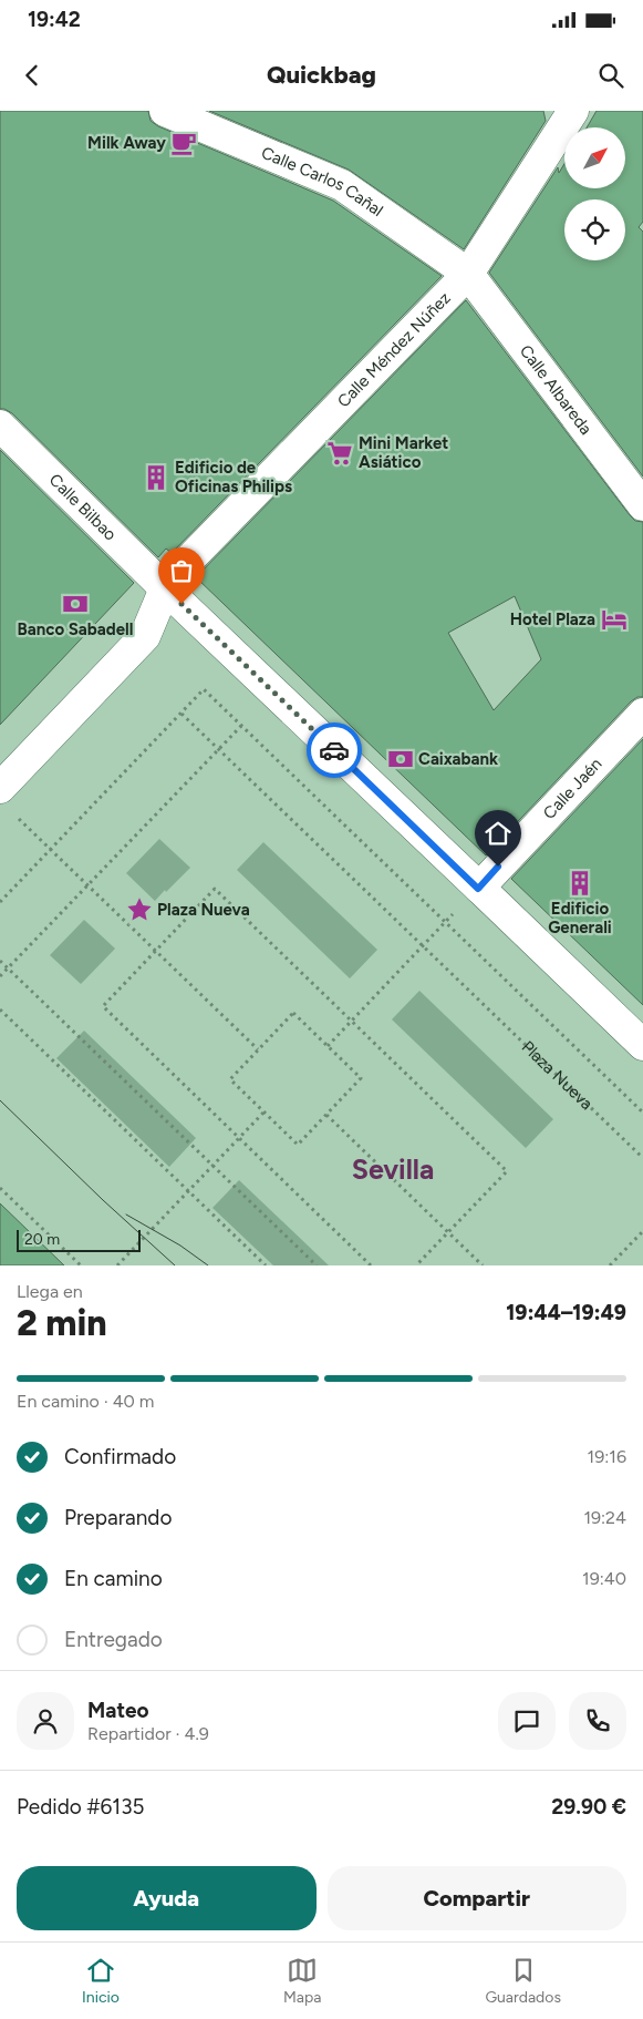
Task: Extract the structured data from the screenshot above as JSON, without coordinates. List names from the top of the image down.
{
  "streets": {
    "street": [
      "Calle Carlos Cañal",
      "Calle Méndez Núñez",
      "Calle Albareda",
      "Calle Bilbao",
      "Calle Jaén"
    ],
    "path": ["Plaza Nueva"]
  },
  "crossings": [
    ["Calle Carlos Cañal", "Calle Méndez Núñez"],
    ["Calle Carlos Cañal", "Calle Albareda"],
    ["Calle Méndez Núñez", "Calle Albareda"],
    ["Calle Méndez Núñez", "Calle Bilbao"]
  ],
  "districts": ["Sevilla"],
  "places": {
    "cafe": ["Milk Away"],
    "supermarket": ["Mini Market Asiático"],
    "building": ["Edificio de Oficinas Philips", "Edificio Generali"],
    "bank": ["Banco Sabadell", "Caixabank"],
    "hotel": ["Hotel Plaza"],
    "place": ["Plaza Nueva"]
  },
  "scale_bar": "20 m",
  "north": "top right",
  "page": {
    "status": "19:42",
    "header": "Quickbag",
    "scale": "20 m",
    "heading": ["2 min", "Llega en", "19:44–19:49"],
    "panel": [
      "Mateo",
      "Repartidor · 4.9",
      "Pedido #6135",
      "29.90 €"
    ],
    "bar": "En camino · 40 m",
    "list": [
      ["Confirmado", "19:16"],
      ["Preparando", "19:24"],
      ["En camino", "19:40"],
      "Entregado"
    ],
    "buttons": ["Ayuda", "Compartir"],
    "tabs": ["Inicio", "Mapa", "Guardados"]
  }
}
